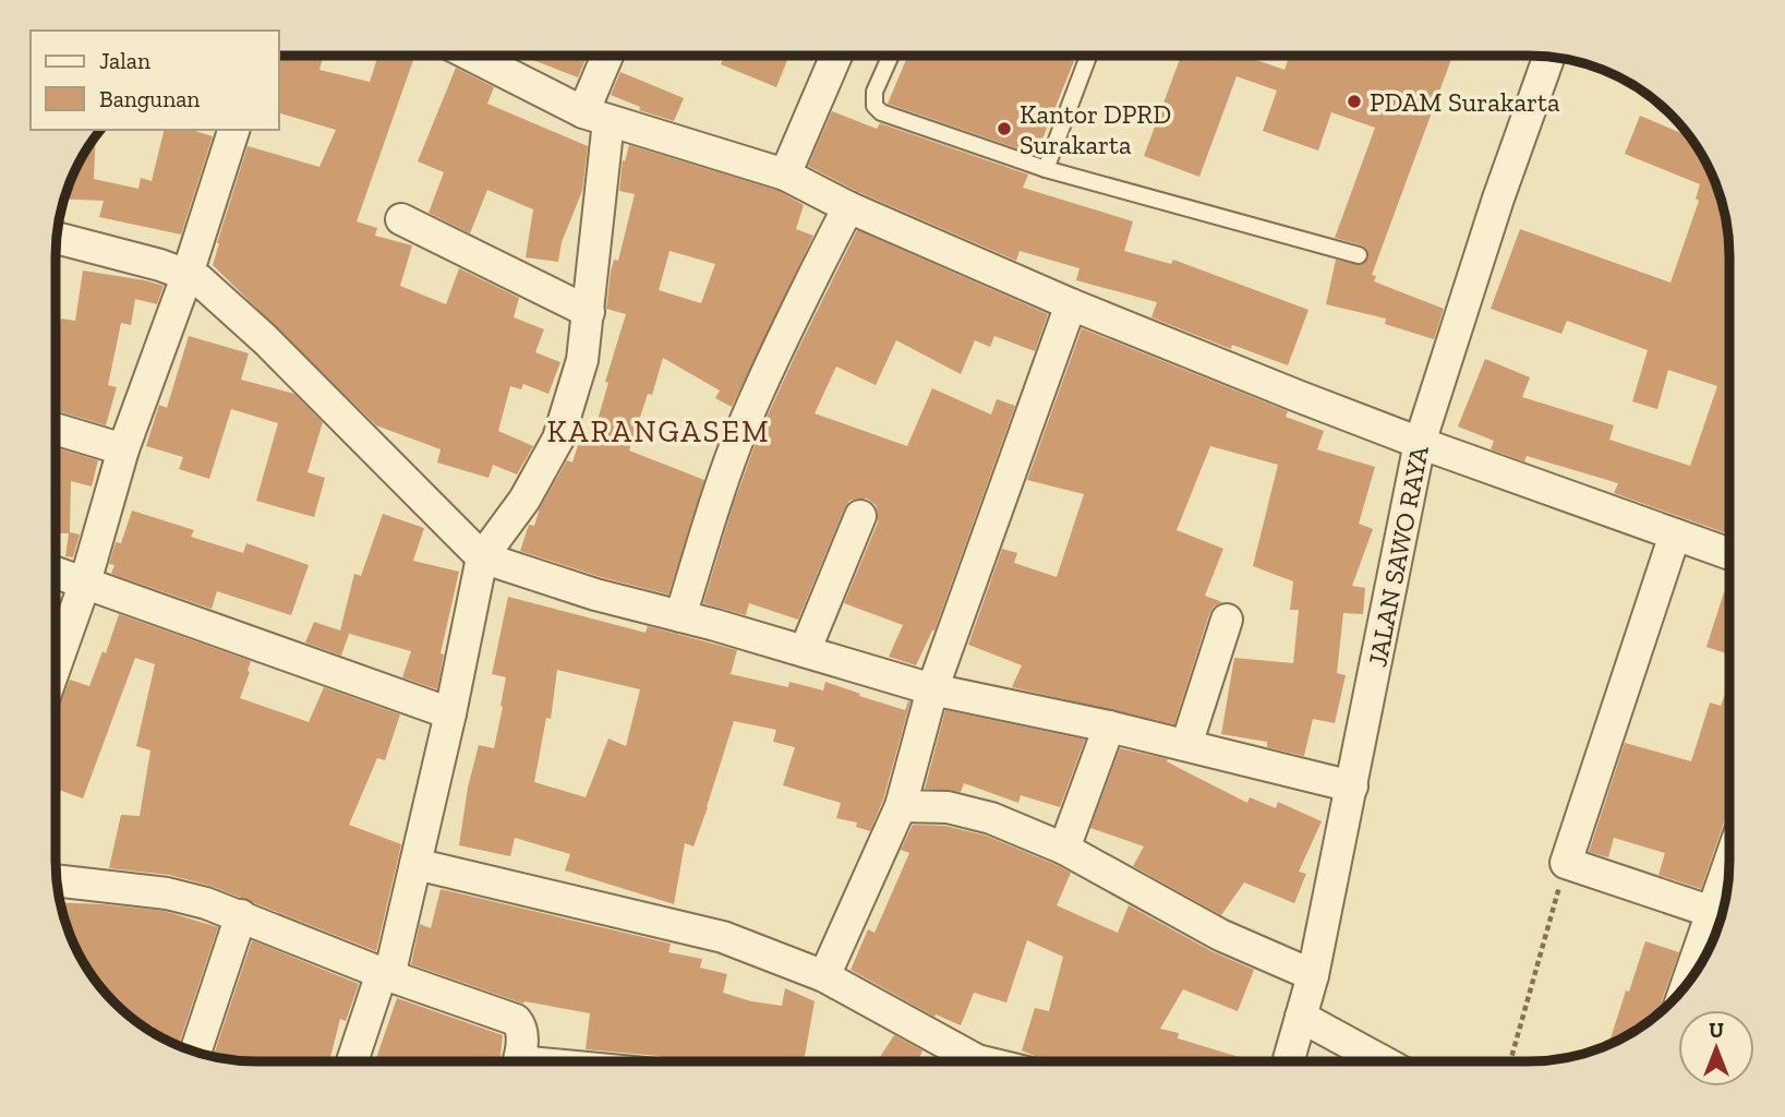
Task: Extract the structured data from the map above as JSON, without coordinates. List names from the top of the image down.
{
  "streets": {
    "street": ["JALAN SAWO RAYA"]
  },
  "districts": ["KARANGASEM"],
  "places": ["PDAM Surakarta", "Kantor DPRD Surakarta"],
  "legend": ["Jalan", "Bangunan"],
  "north": "top"
}
